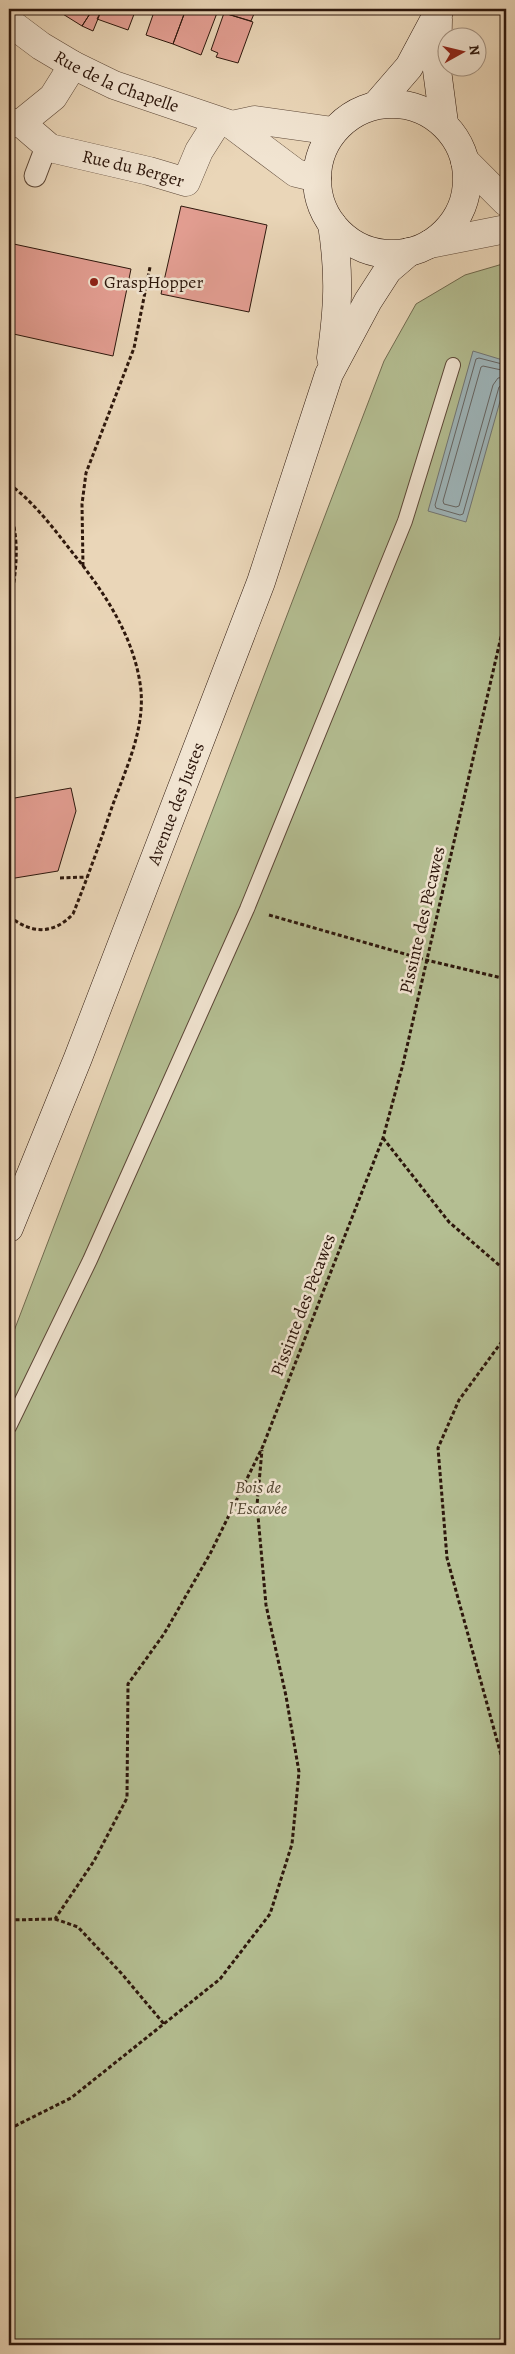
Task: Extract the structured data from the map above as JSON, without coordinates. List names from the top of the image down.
{
  "streets": {
    "main road": ["Rue de la Chapelle", "Rue du Berger", "Avenue des Justes"],
    "path": ["Pissinte des Pècawes"]
  },
  "crossings": [
    ["Rue de la Chapelle", "Rue du Berger"],
    ["Rue de la Chapelle", "Avenue des Justes"]
  ],
  "parks": ["Bois de l'Escavée"],
  "places": ["GraspHopper"],
  "north": "right"
}
